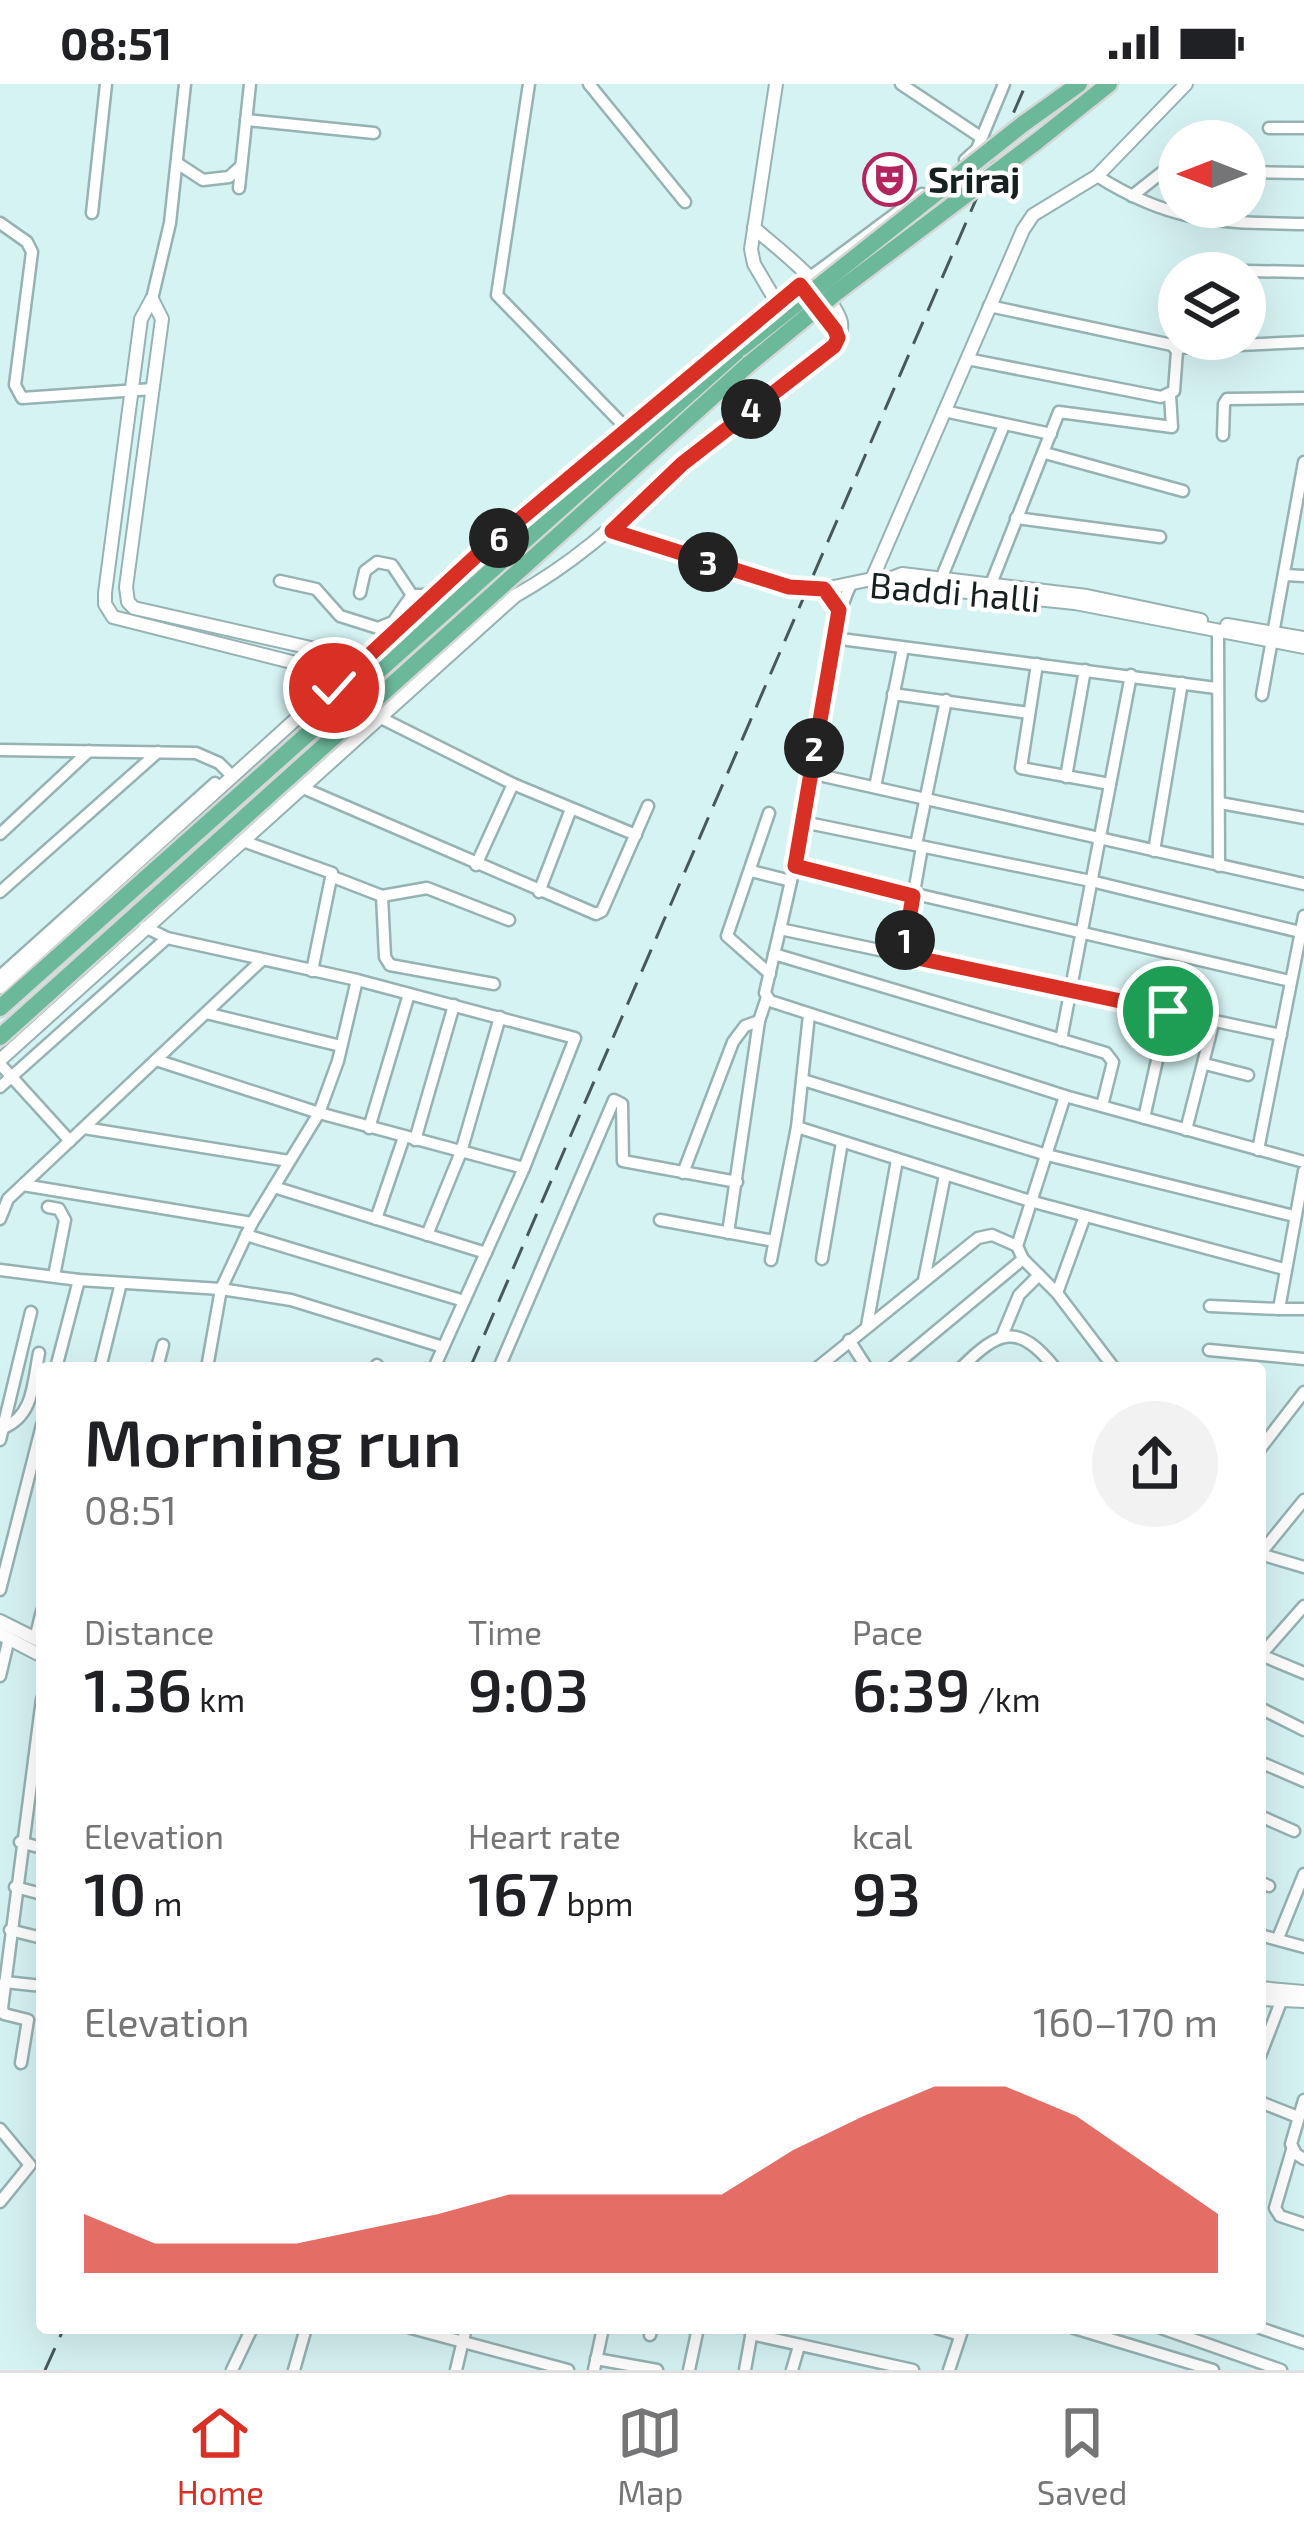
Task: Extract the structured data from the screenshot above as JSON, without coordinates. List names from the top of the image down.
{
  "streets": {
    "street": ["Baddi halli"]
  },
  "places": {
    "theatre": ["Sriraj"]
  },
  "north": "left",
  "page": {
    "status": "08:51",
    "pins": [
      "4",
      "6",
      "3",
      "2",
      "1"
    ],
    "heading": ["Morning run", "08:51"],
    "stats": [
      ["Distance", "1.36 km"],
      ["Time", "9:03"],
      ["Pace", "6:39 /km"],
      ["Elevation", "10 m"],
      ["Heart rate", "167 bpm"],
      ["kcal", "93"]
    ],
    "chart": ["Elevation", "160–170 m"],
    "tabs": ["Home", "Map", "Saved"]
  }
}
